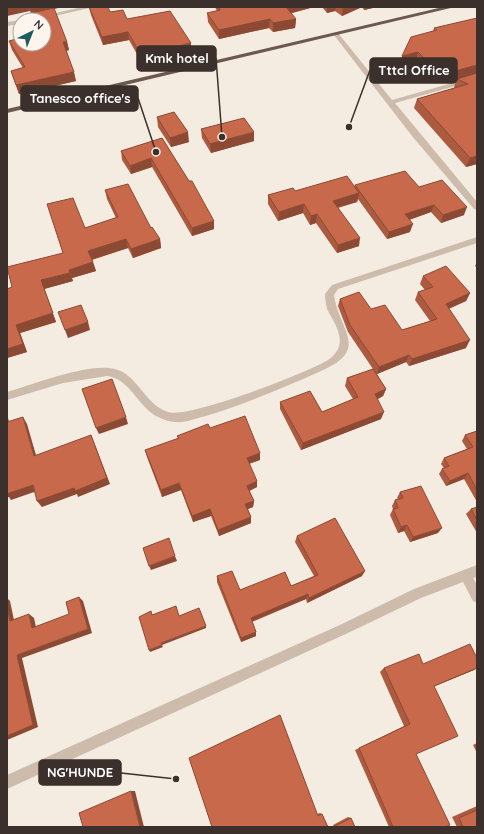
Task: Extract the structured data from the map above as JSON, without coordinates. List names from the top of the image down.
{
  "places": [
    "Tttcl Office",
    "Kmk hotel",
    "Tanesco office's",
    "NG'HUNDE"
  ],
  "north": "top right"
}
